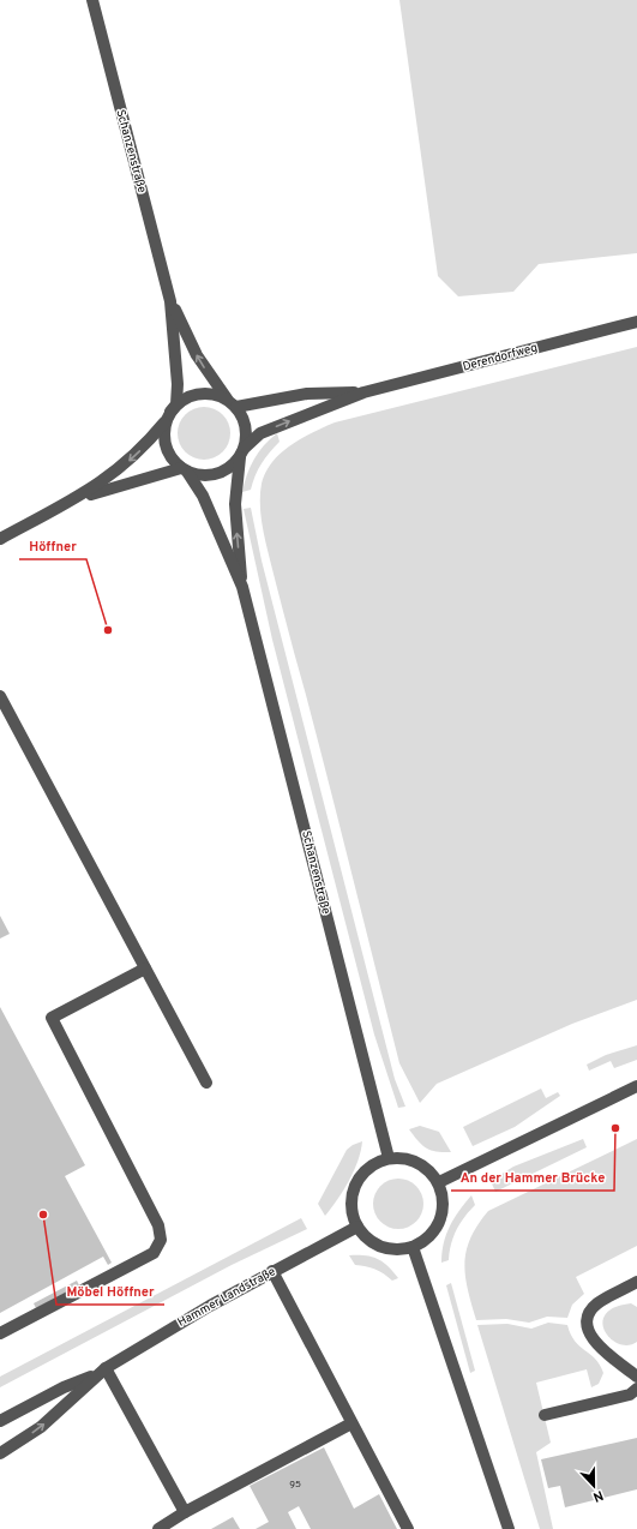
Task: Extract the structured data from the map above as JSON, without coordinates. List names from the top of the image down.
{
  "streets": {
    "street": ["Schanzenstraße", "Derendorfweg", "Hammer Landstraße"]
  },
  "crossings": [
    ["Schanzenstraße", "Derendorfweg"],
    ["Schanzenstraße", "Hammer Landstraße"]
  ],
  "places": ["Höffner", "An der Hammer Brücke", "Möbel Höffner"],
  "house_numbers": ["95"],
  "north": "bottom"
}
